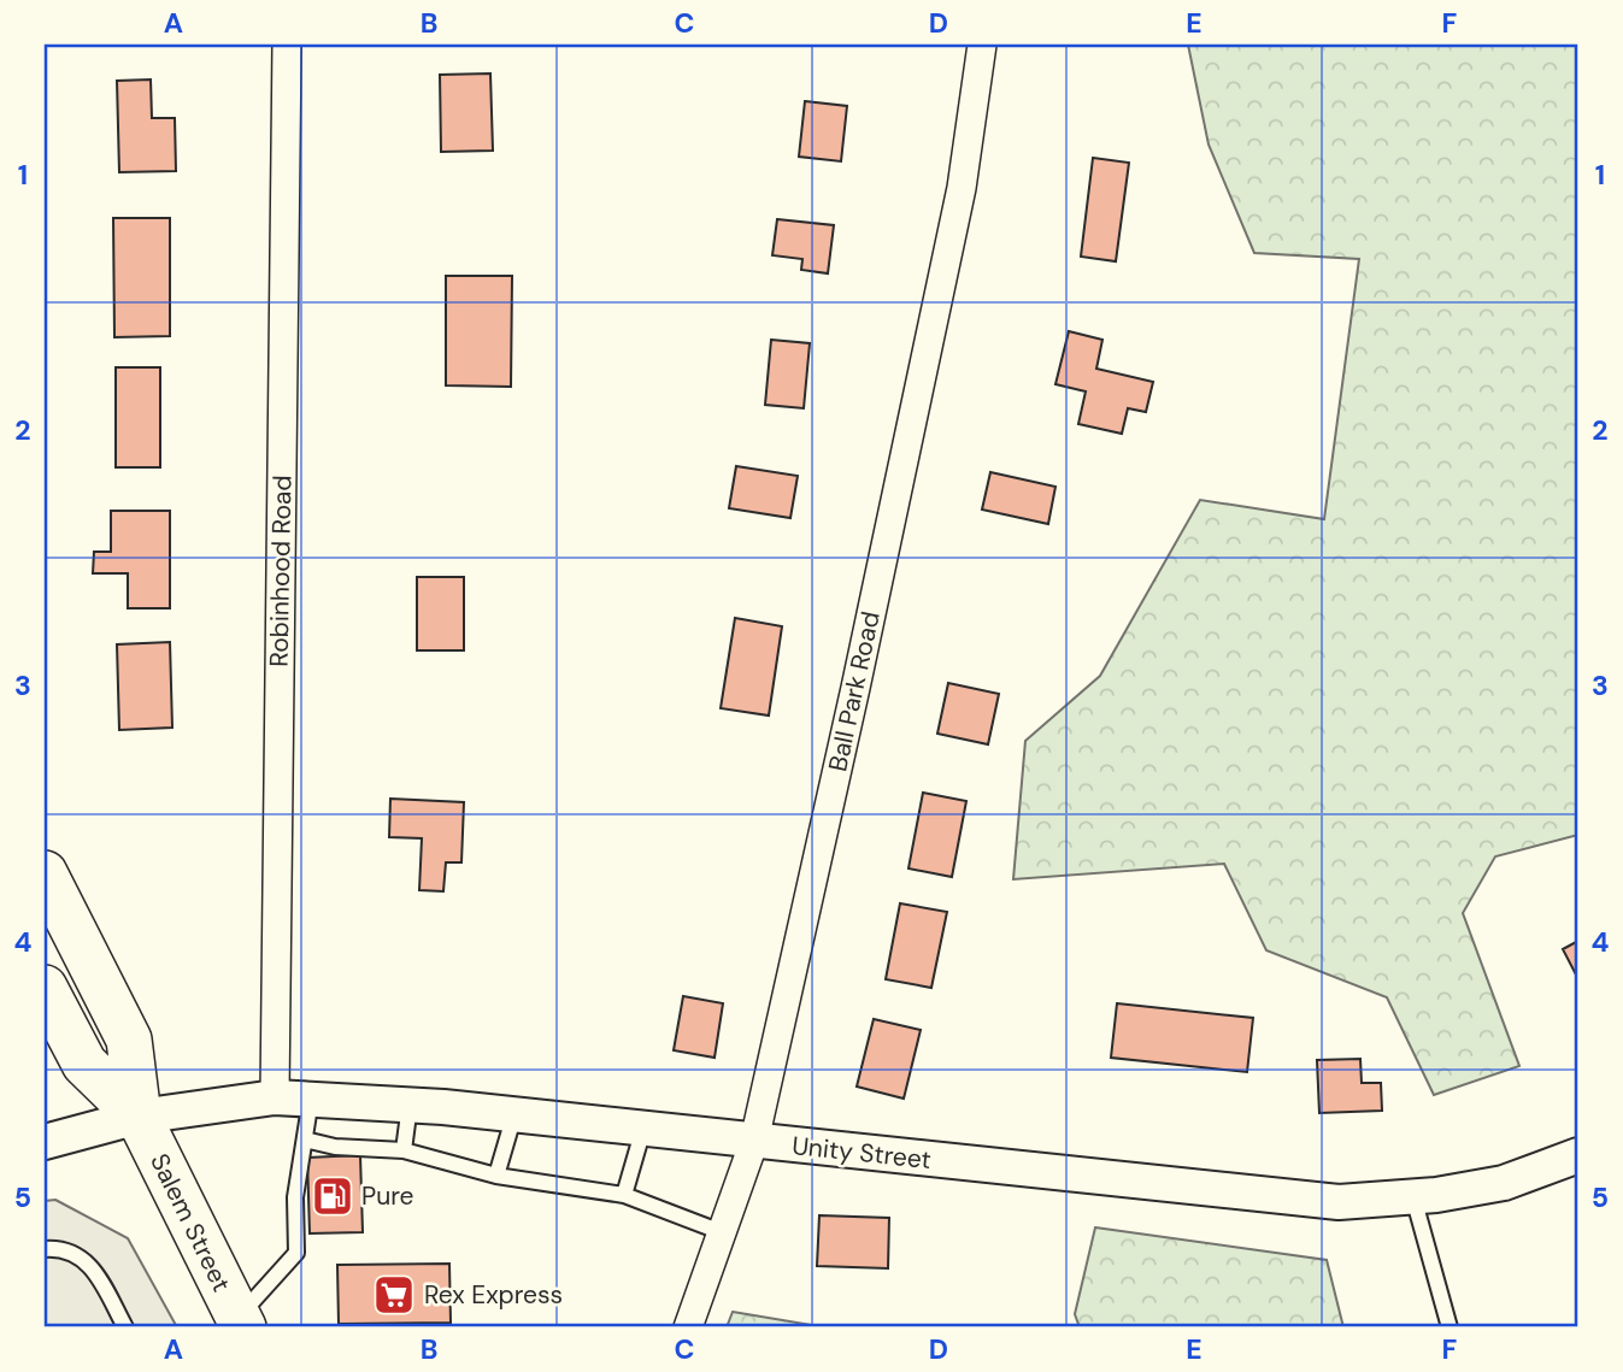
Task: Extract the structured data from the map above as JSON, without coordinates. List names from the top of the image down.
{
  "streets": {
    "main road": ["Salem Street"],
    "street": ["Robinhood Road", "Ball Park Road", "Unity Street"]
  },
  "crossings": [
    ["Robinhood Road", "Unity Street"],
    ["Ball Park Road", "Unity Street"],
    ["Unity Street", "Salem Street"]
  ],
  "places": {
    "fuel station": ["Pure"],
    "supermarket": ["Rex Express"]
  },
  "grid": {
    "columns": [
      "A",
      "B",
      "C",
      "D",
      "E",
      "F"
    ],
    "rows": [
      "1",
      "2",
      "3",
      "4",
      "5"
    ]
  }
}
